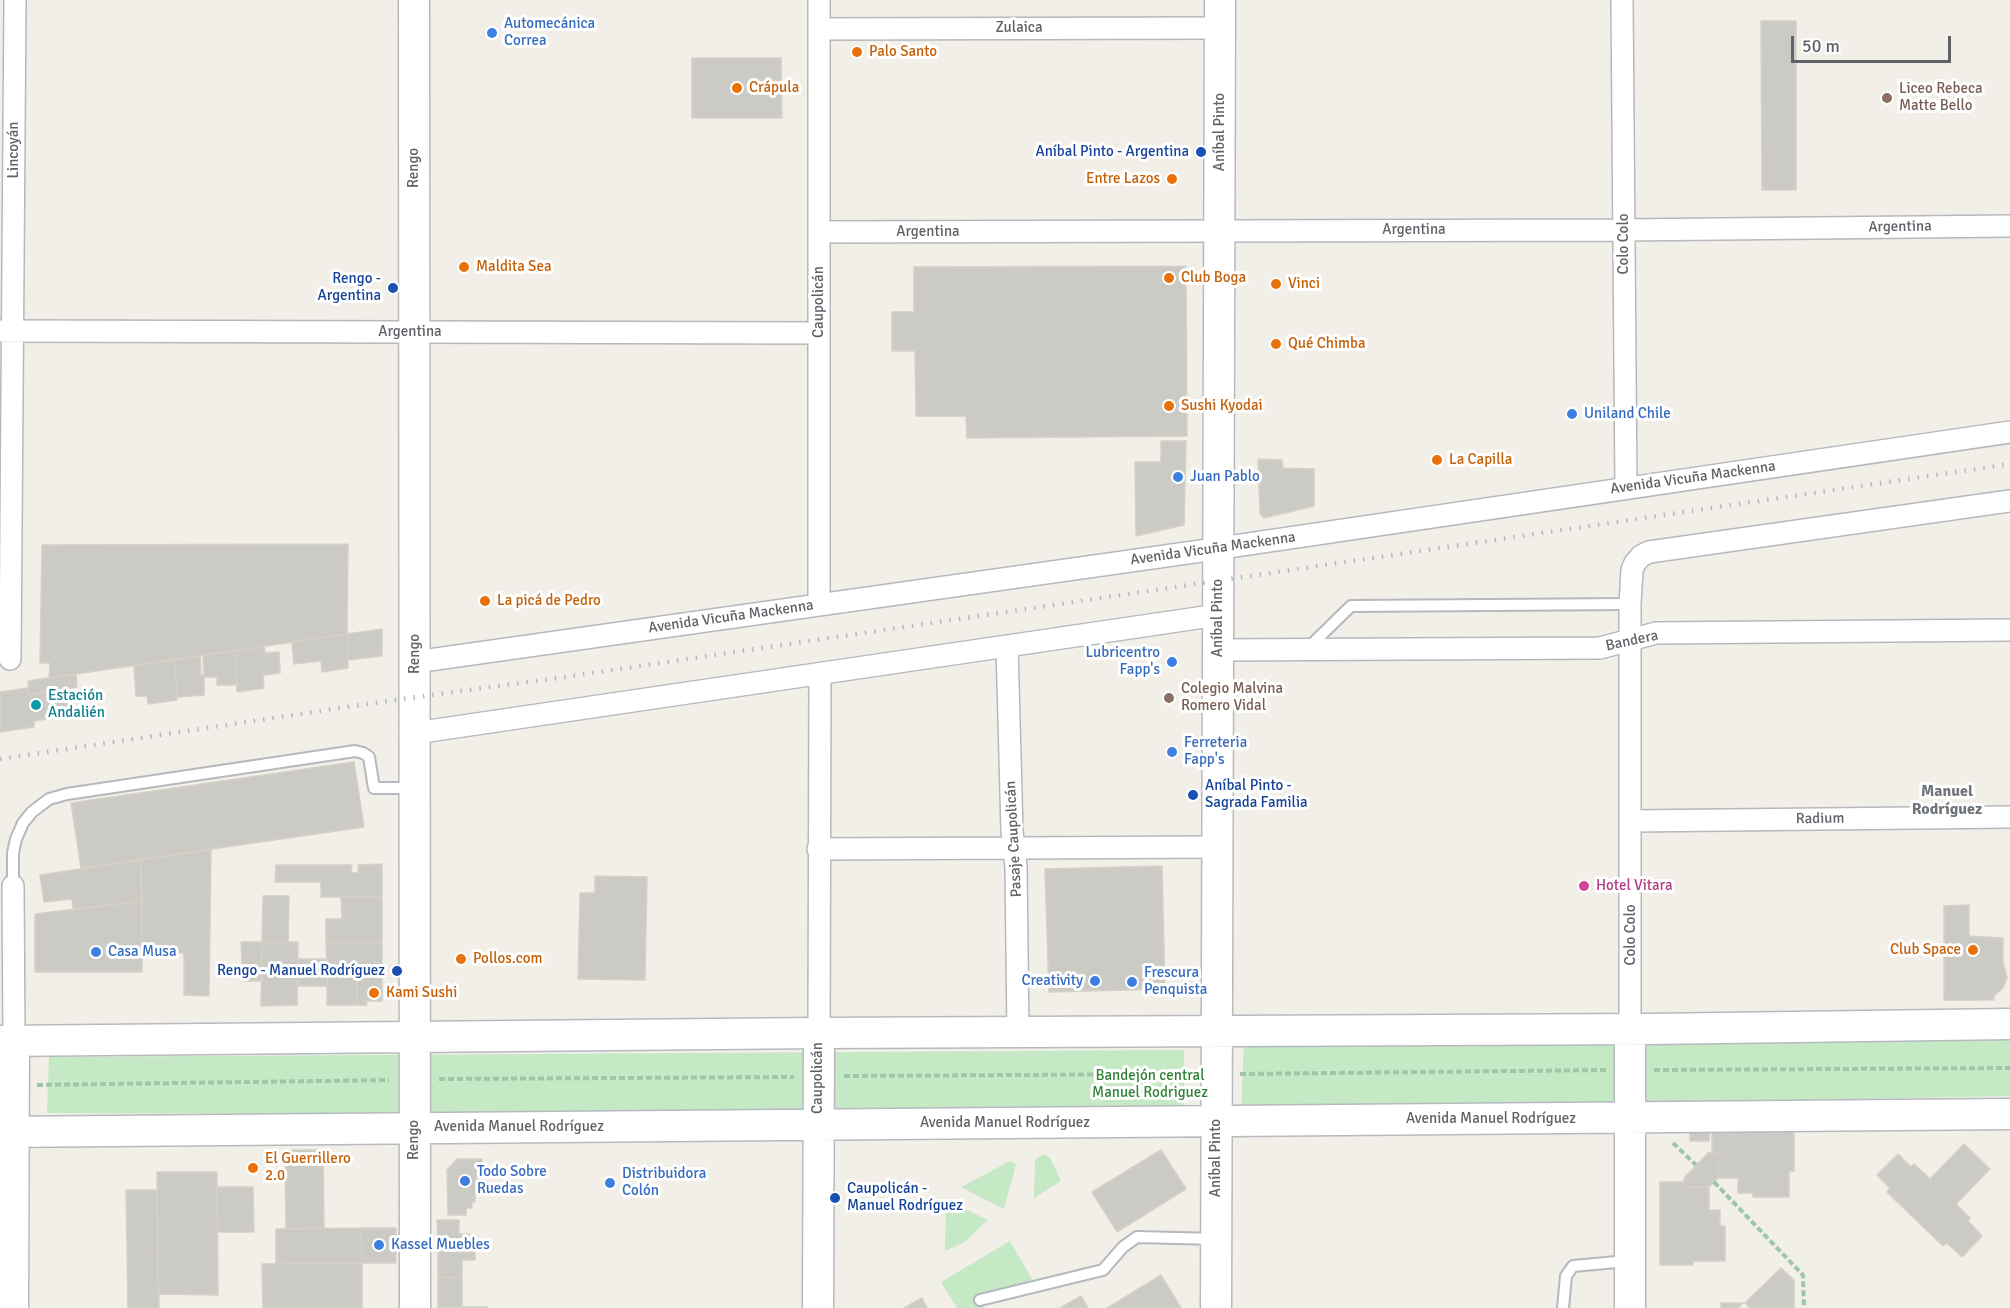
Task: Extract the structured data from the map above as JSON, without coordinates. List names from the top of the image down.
{
  "streets": {
    "main road": [
      "Aníbal Pinto",
      "Rengo",
      "Colo Colo",
      "Caupolicán",
      "Avenida Manuel Rodríguez"
    ],
    "street": [
      "Zulaica",
      "Lincoyán",
      "Argentina",
      "Avenida Vicuña Mackenna",
      "Bandera",
      "Radium",
      "Pasaje Caupolicán"
    ]
  },
  "crossings": [
    ["Zulaica", "Aníbal Pinto"],
    ["Zulaica", "Caupolicán"],
    ["Aníbal Pinto", "Argentina"],
    ["Aníbal Pinto", "Avenida Vicuña Mackenna"],
    ["Aníbal Pinto", "Bandera"],
    ["Aníbal Pinto", "Avenida Manuel Rodríguez"],
    ["Lincoyán", "Argentina"],
    ["Rengo", "Argentina"],
    ["Rengo", "Avenida Vicuña Mackenna"],
    ["Rengo", "Avenida Manuel Rodríguez"],
    ["Argentina", "Colo Colo"],
    ["Argentina", "Caupolicán"],
    ["Colo Colo", "Avenida Vicuña Mackenna"],
    ["Colo Colo", "Bandera"],
    ["Colo Colo", "Radium"],
    ["Colo Colo", "Avenida Manuel Rodríguez"],
    ["Caupolicán", "Avenida Vicuña Mackenna"],
    ["Caupolicán", "Avenida Manuel Rodríguez"]
  ],
  "districts": ["Manuel Rodríguez"],
  "parks": ["Bandejón central Manuel Rodriguez"],
  "places": [
    "Automecánica Correa",
    "Palo Santo",
    "Crápula",
    "Liceo Rebeca Matte Bello",
    "Aníbal Pinto - Argentina",
    "Entre Lazos",
    "Maldita Sea",
    "Club Boga",
    "Vinci",
    "Rengo - Argentina",
    "Qué Chimba",
    "Sushi Kyodai",
    "Uniland Chile",
    "La Capilla",
    "Juan Pablo",
    "La picá de Pedro",
    "Lubricentro Fapp's",
    "Colegio Malvina Romero Vidal",
    "Estación Andalién",
    "Ferreteria Fapp's",
    "Aníbal Pinto - Sagrada Familia",
    "Hotel Vitara",
    "Club Space",
    "Casa Musa",
    "Pollos.com",
    "Rengo - Manuel Rodríguez",
    "Creativity",
    "Frescura Penquista",
    "Kami Sushi",
    "El Guerrillero 2.0",
    "Todo Sobre Ruedas",
    "Distribuidora Colón",
    "Caupolicán - Manuel Rodríguez",
    "Kassel Muebles"
  ],
  "scale_bar": "50 m"
}
